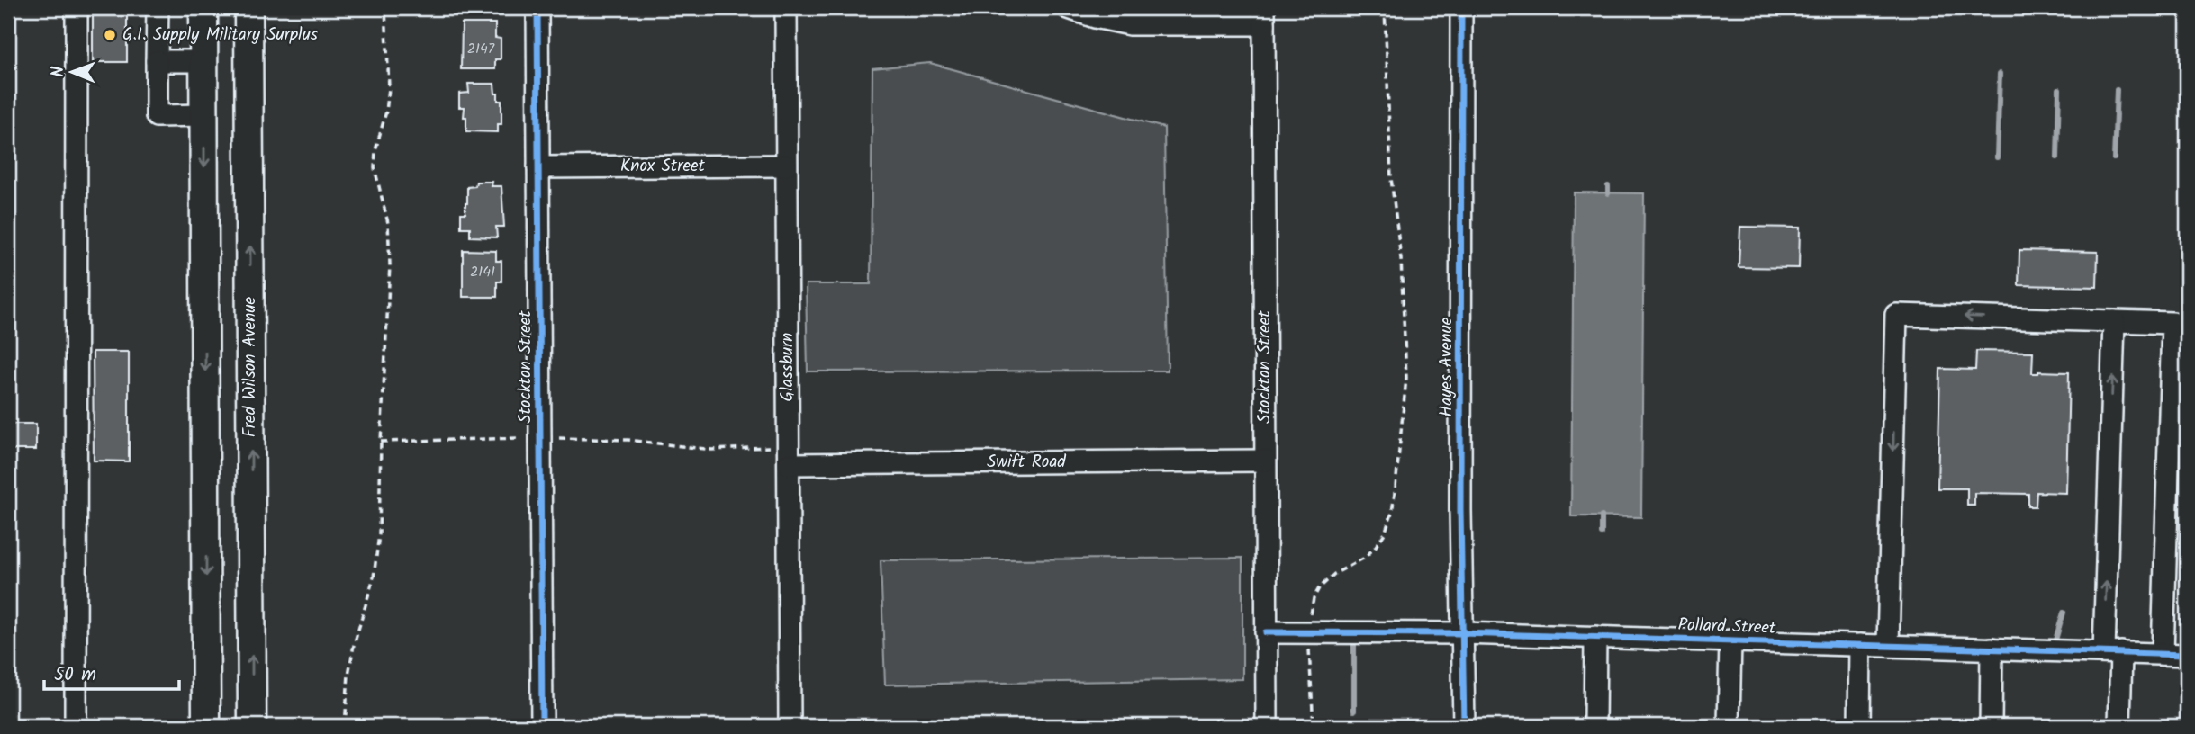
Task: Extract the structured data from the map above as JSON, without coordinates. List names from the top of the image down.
{
  "streets": {
    "main road": ["Fred Wilson Avenue"],
    "street": [
      "Knox Street",
      "Stockton Street",
      "Glassburn",
      "Hayes Avenue",
      "Swift Road",
      "Pollard Street"
    ]
  },
  "crossings": [
    ["Knox Street", "Stockton Street"],
    ["Knox Street", "Glassburn"],
    ["Stockton Street", "Swift Road"],
    ["Stockton Street", "Pollard Street"],
    ["Glassburn", "Swift Road"],
    ["Hayes Avenue", "Pollard Street"]
  ],
  "places": ["G.I. Supply Military Surplus"],
  "house_numbers": ["2147", "2141"],
  "scale_bar": "50 m",
  "north": "left"
}
